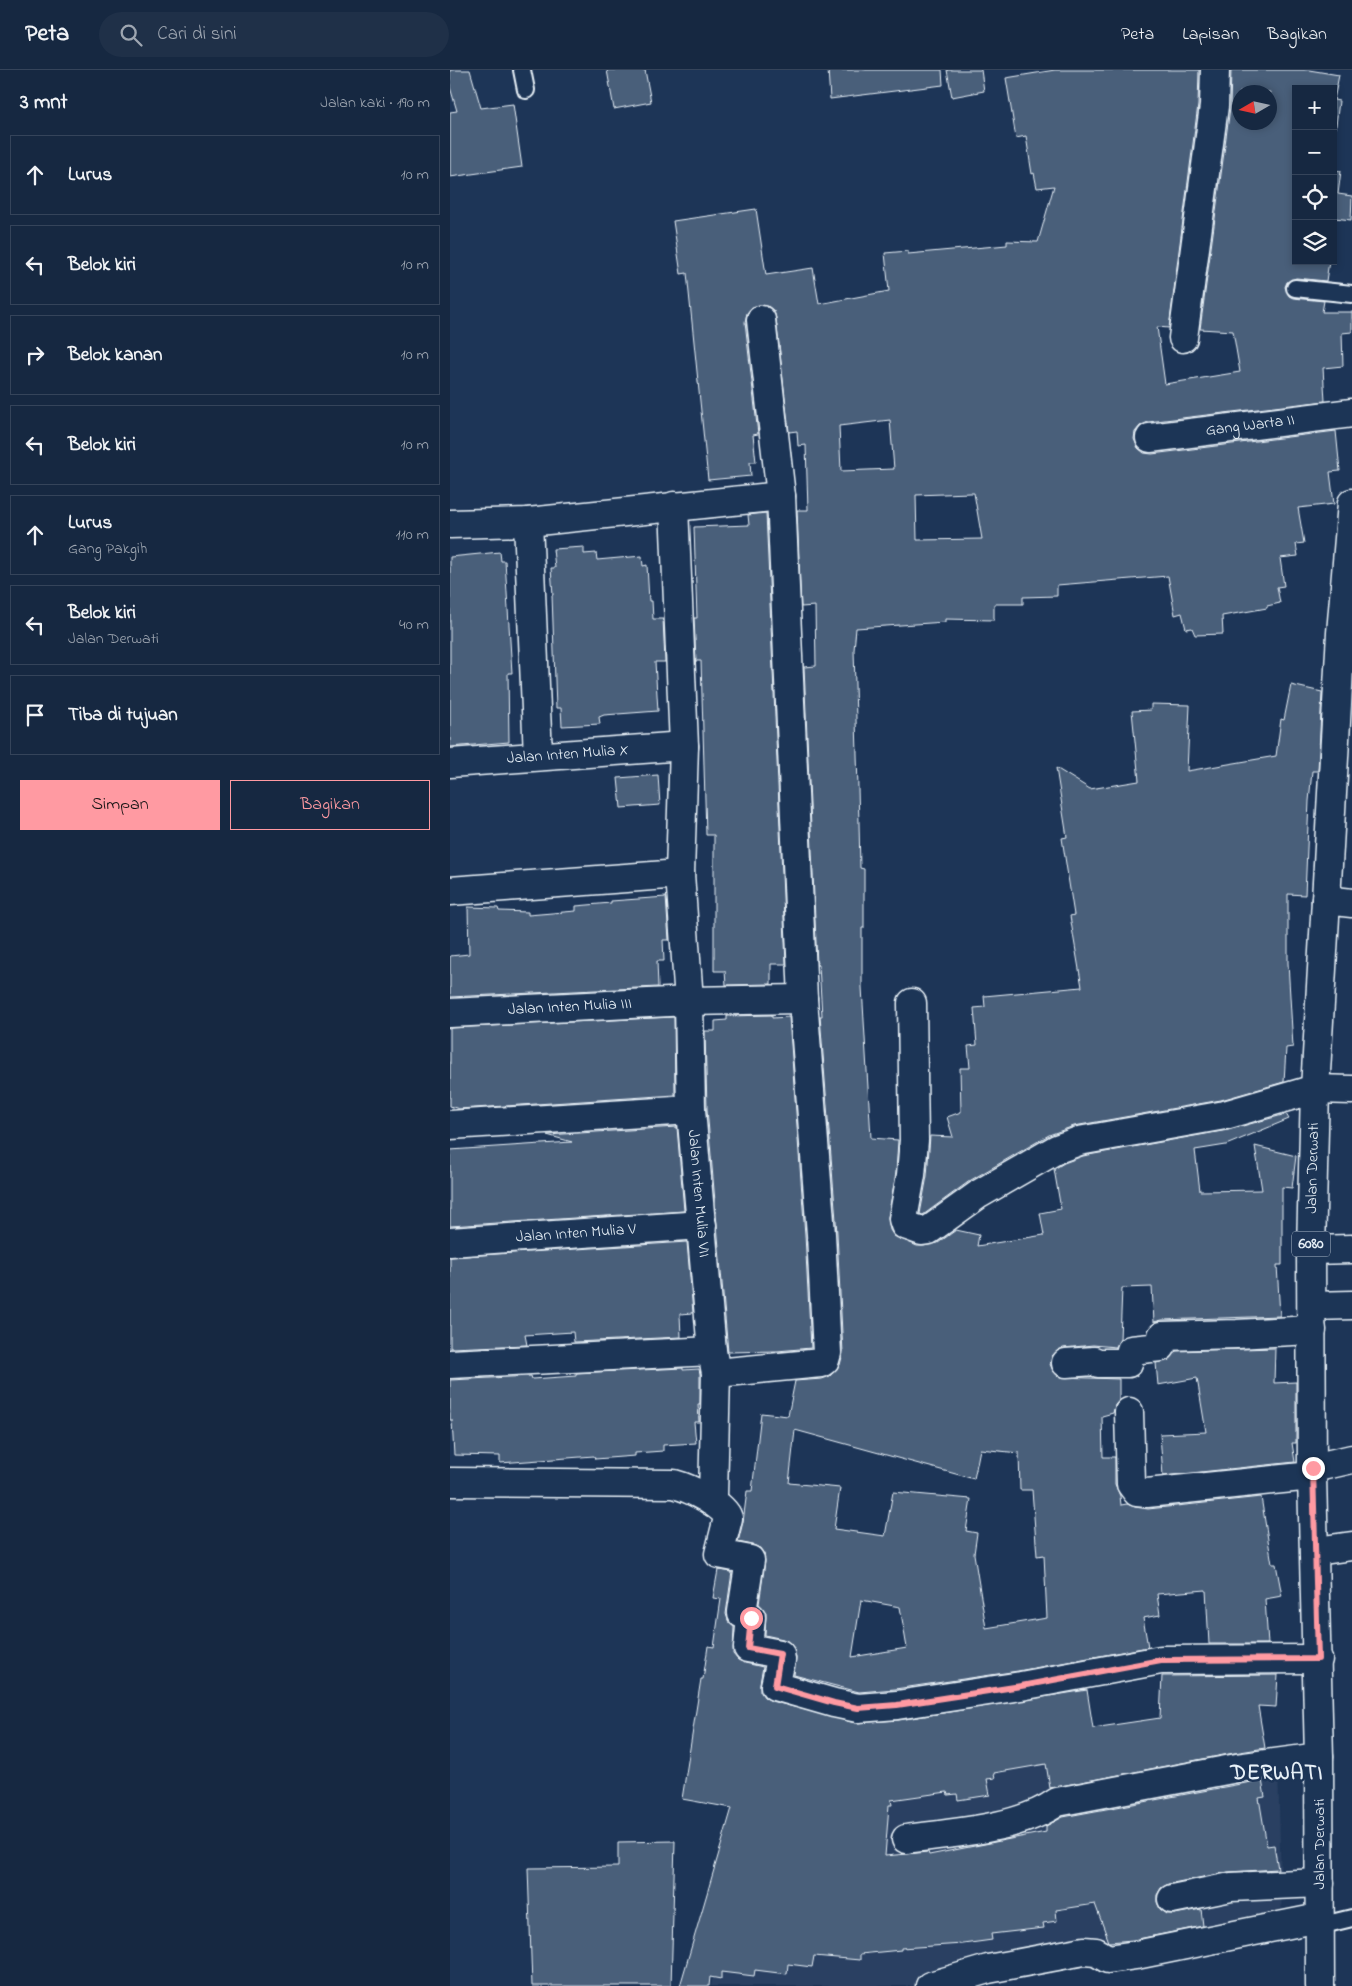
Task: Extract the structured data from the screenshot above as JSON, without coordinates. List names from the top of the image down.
{
  "streets": {
    "street": [
      "Gang Warta II",
      "Jalan Inten Mulia X",
      "Jalan Inten Mulia III",
      "Jalan Derwati",
      "Jalan Inten Mulia VII",
      "Jalan Inten Mulia V",
      "6080"
    ]
  },
  "crossings": [
    ["Jalan Inten Mulia X", "Jalan Inten Mulia VII"],
    ["Jalan Inten Mulia III", "Jalan Inten Mulia VII"],
    ["Jalan Inten Mulia VII", "Jalan Inten Mulia V"]
  ],
  "districts": ["DERWATI"],
  "north": "left",
  "page": {
    "header": "Peta",
    "search": "Cari di sini",
    "nav": ["Peta", "Lapisan", "Bagikan"],
    "heading": ["3 mnt", "Jalan kaki · 190 m"],
    "map_buttons": ["+", "−"],
    "list": [
      ["Lurus", "10 m"],
      ["Belok kiri", "10 m"],
      ["Belok kanan", "10 m"],
      ["Belok kiri", "10 m"],
      ["Lurus", "Gang Pakgih", "110 m"],
      ["Belok kiri", "Jalan Derwati", "40 m"],
      "Tiba di tujuan"
    ],
    "buttons": ["Simpan", "Bagikan"]
  }
}
